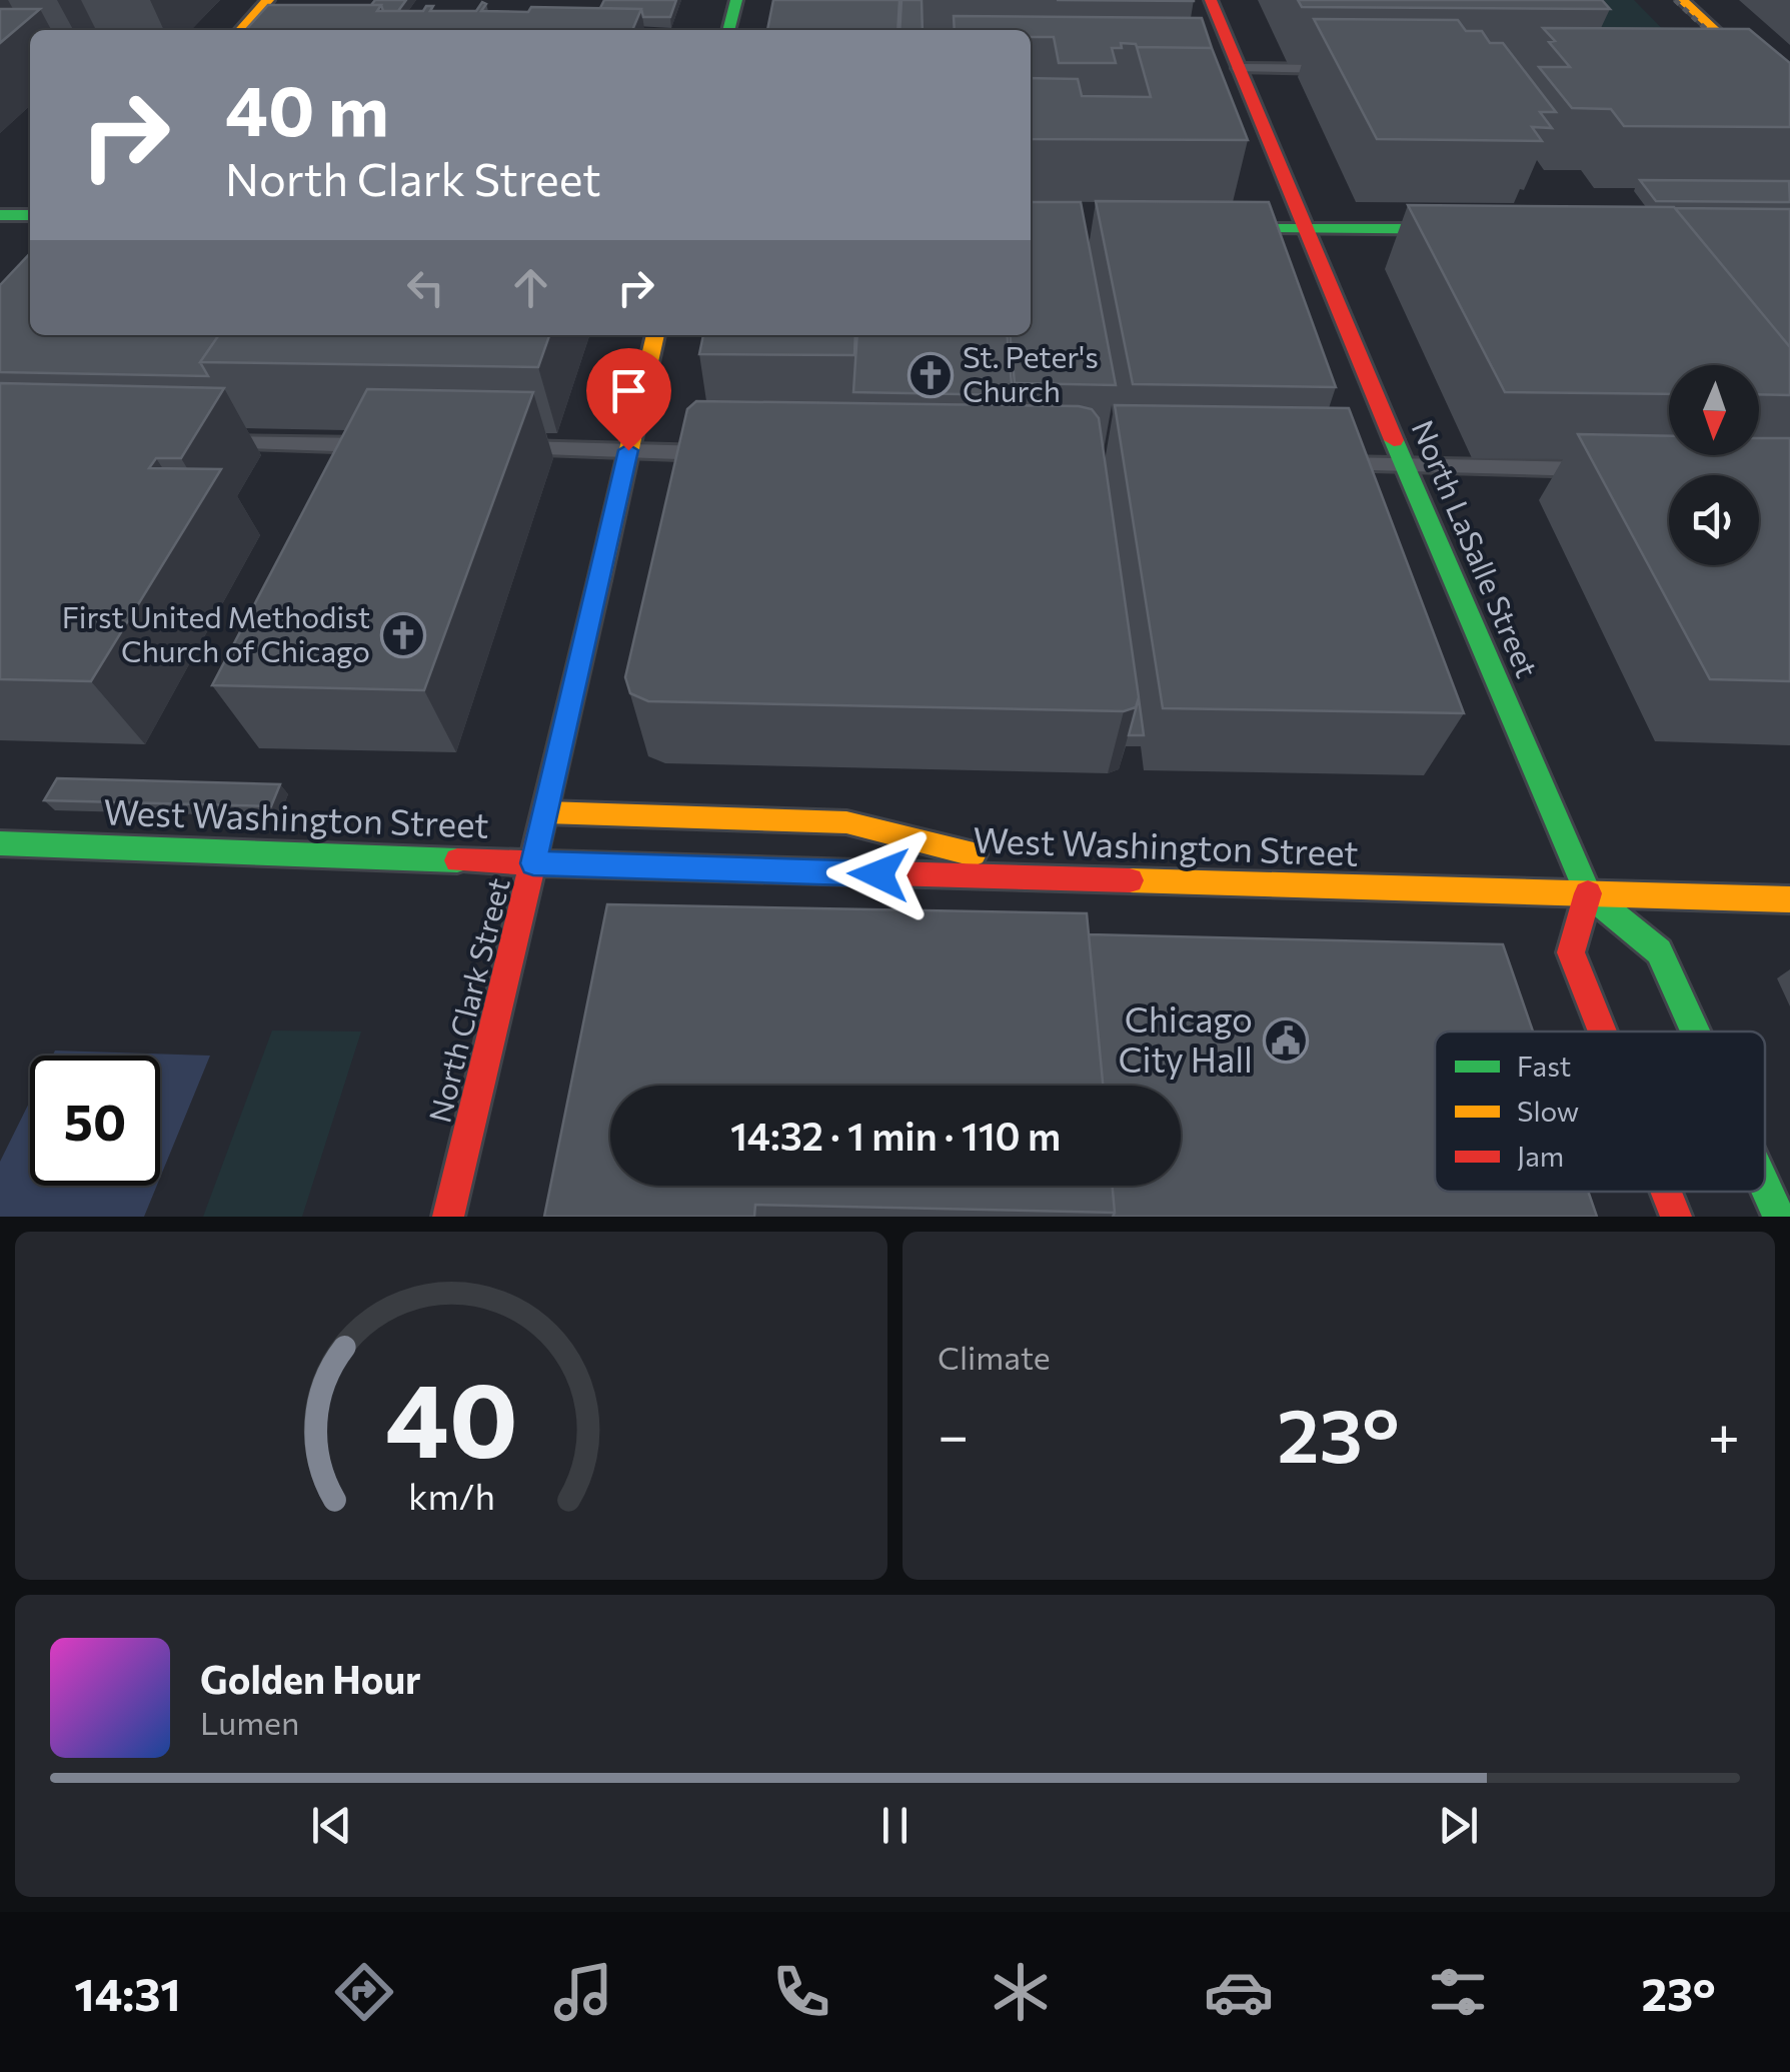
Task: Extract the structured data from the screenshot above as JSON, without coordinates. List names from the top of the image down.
{
  "streets": {
    "main road": ["North LaSalle Street", "West Washington Street", "North Clark Street"]
  },
  "crossings": [
    ["North LaSalle Street", "West Washington Street"],
    ["West Washington Street", "North Clark Street"]
  ],
  "places": {
    "church": ["St. Peter's Church", "First United Methodist Church of Chicago"],
    "public building": ["Chicago City Hall"]
  },
  "legend": ["Fast", "Slow", "Jam"],
  "north": "bottom",
  "page": {
    "turn": ["40 m", "North Clark Street"],
    "limit": "50",
    "trip": "14:32 · 1 min · 110 m",
    "tile": "Climate",
    "heat": ["−", "23°", "+"],
    "song": ["Golden Hour", "Lumen"],
    "tabs": ["14:31", "23°"],
    "gauge": ["40", "km/h"]
  }
}
